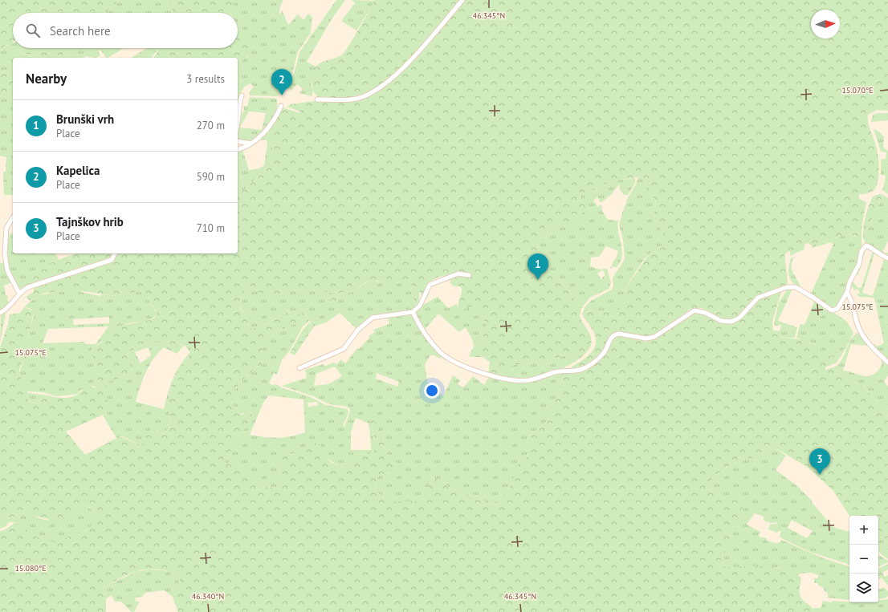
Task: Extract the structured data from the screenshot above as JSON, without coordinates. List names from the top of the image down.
{
  "north": "right",
  "page": {
    "search": "Search here",
    "heading": ["Nearby", "3 results"],
    "pins": ["2", "1", "3"],
    "list": [
      {
        "mark": "1",
        "name": "Brunški vrh",
        "note": "Place",
        "value": "270 m"
      },
      {
        "mark": "2",
        "name": "Kapelica",
        "note": "Place",
        "value": "590 m"
      },
      {
        "mark": "3",
        "name": "Tajnškov hrib",
        "note": "Place",
        "value": "710 m"
      }
    ],
    "map_buttons": ["+", "−"]
  },
  "coordinates": [
    "46.345°N",
    "15.070°E",
    "15.075°E",
    "15.080°E",
    "46.340°N"
  ]
}
